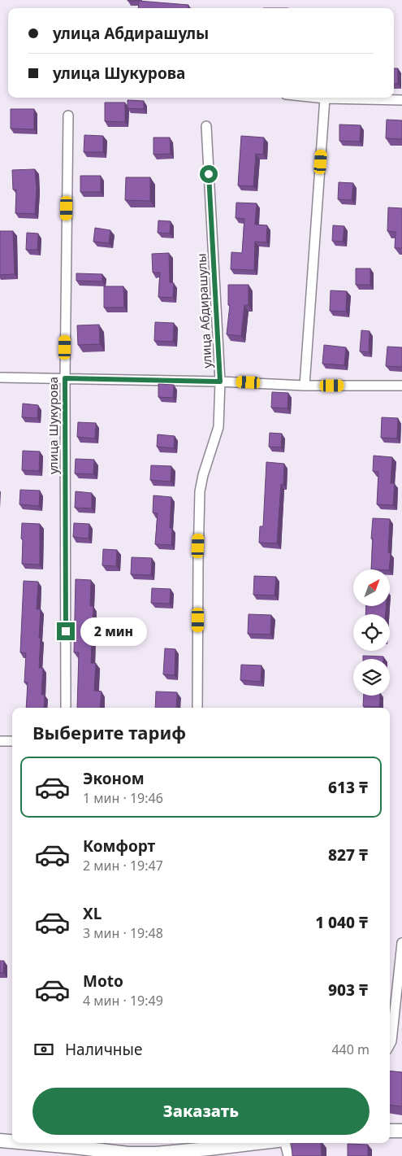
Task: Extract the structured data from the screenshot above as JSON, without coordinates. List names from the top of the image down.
{
  "streets": {
    "street": ["улица Абдирашулы", "улица Шукурова"]
  },
  "north": "top right",
  "page": {
    "banner": ["улица Абдирашулы", "улица Шукурова"],
    "bubble": "2 мин",
    "heading": "Выберите тариф",
    "list": [
      {
        "name": "Эконом",
        "note": "1 мин · 19:46",
        "value": "613 ₸"
      },
      {
        "name": "Комфорт",
        "note": "2 мин · 19:47",
        "value": "827 ₸"
      },
      {
        "name": "XL",
        "note": "3 мин · 19:48",
        "value": "1 040 ₸"
      },
      {
        "name": "Moto",
        "note": "4 мин · 19:49",
        "value": "903 ₸"
      }
    ],
    "pay": ["Наличные", "440 m"],
    "buttons": "Заказать"
  }
}
